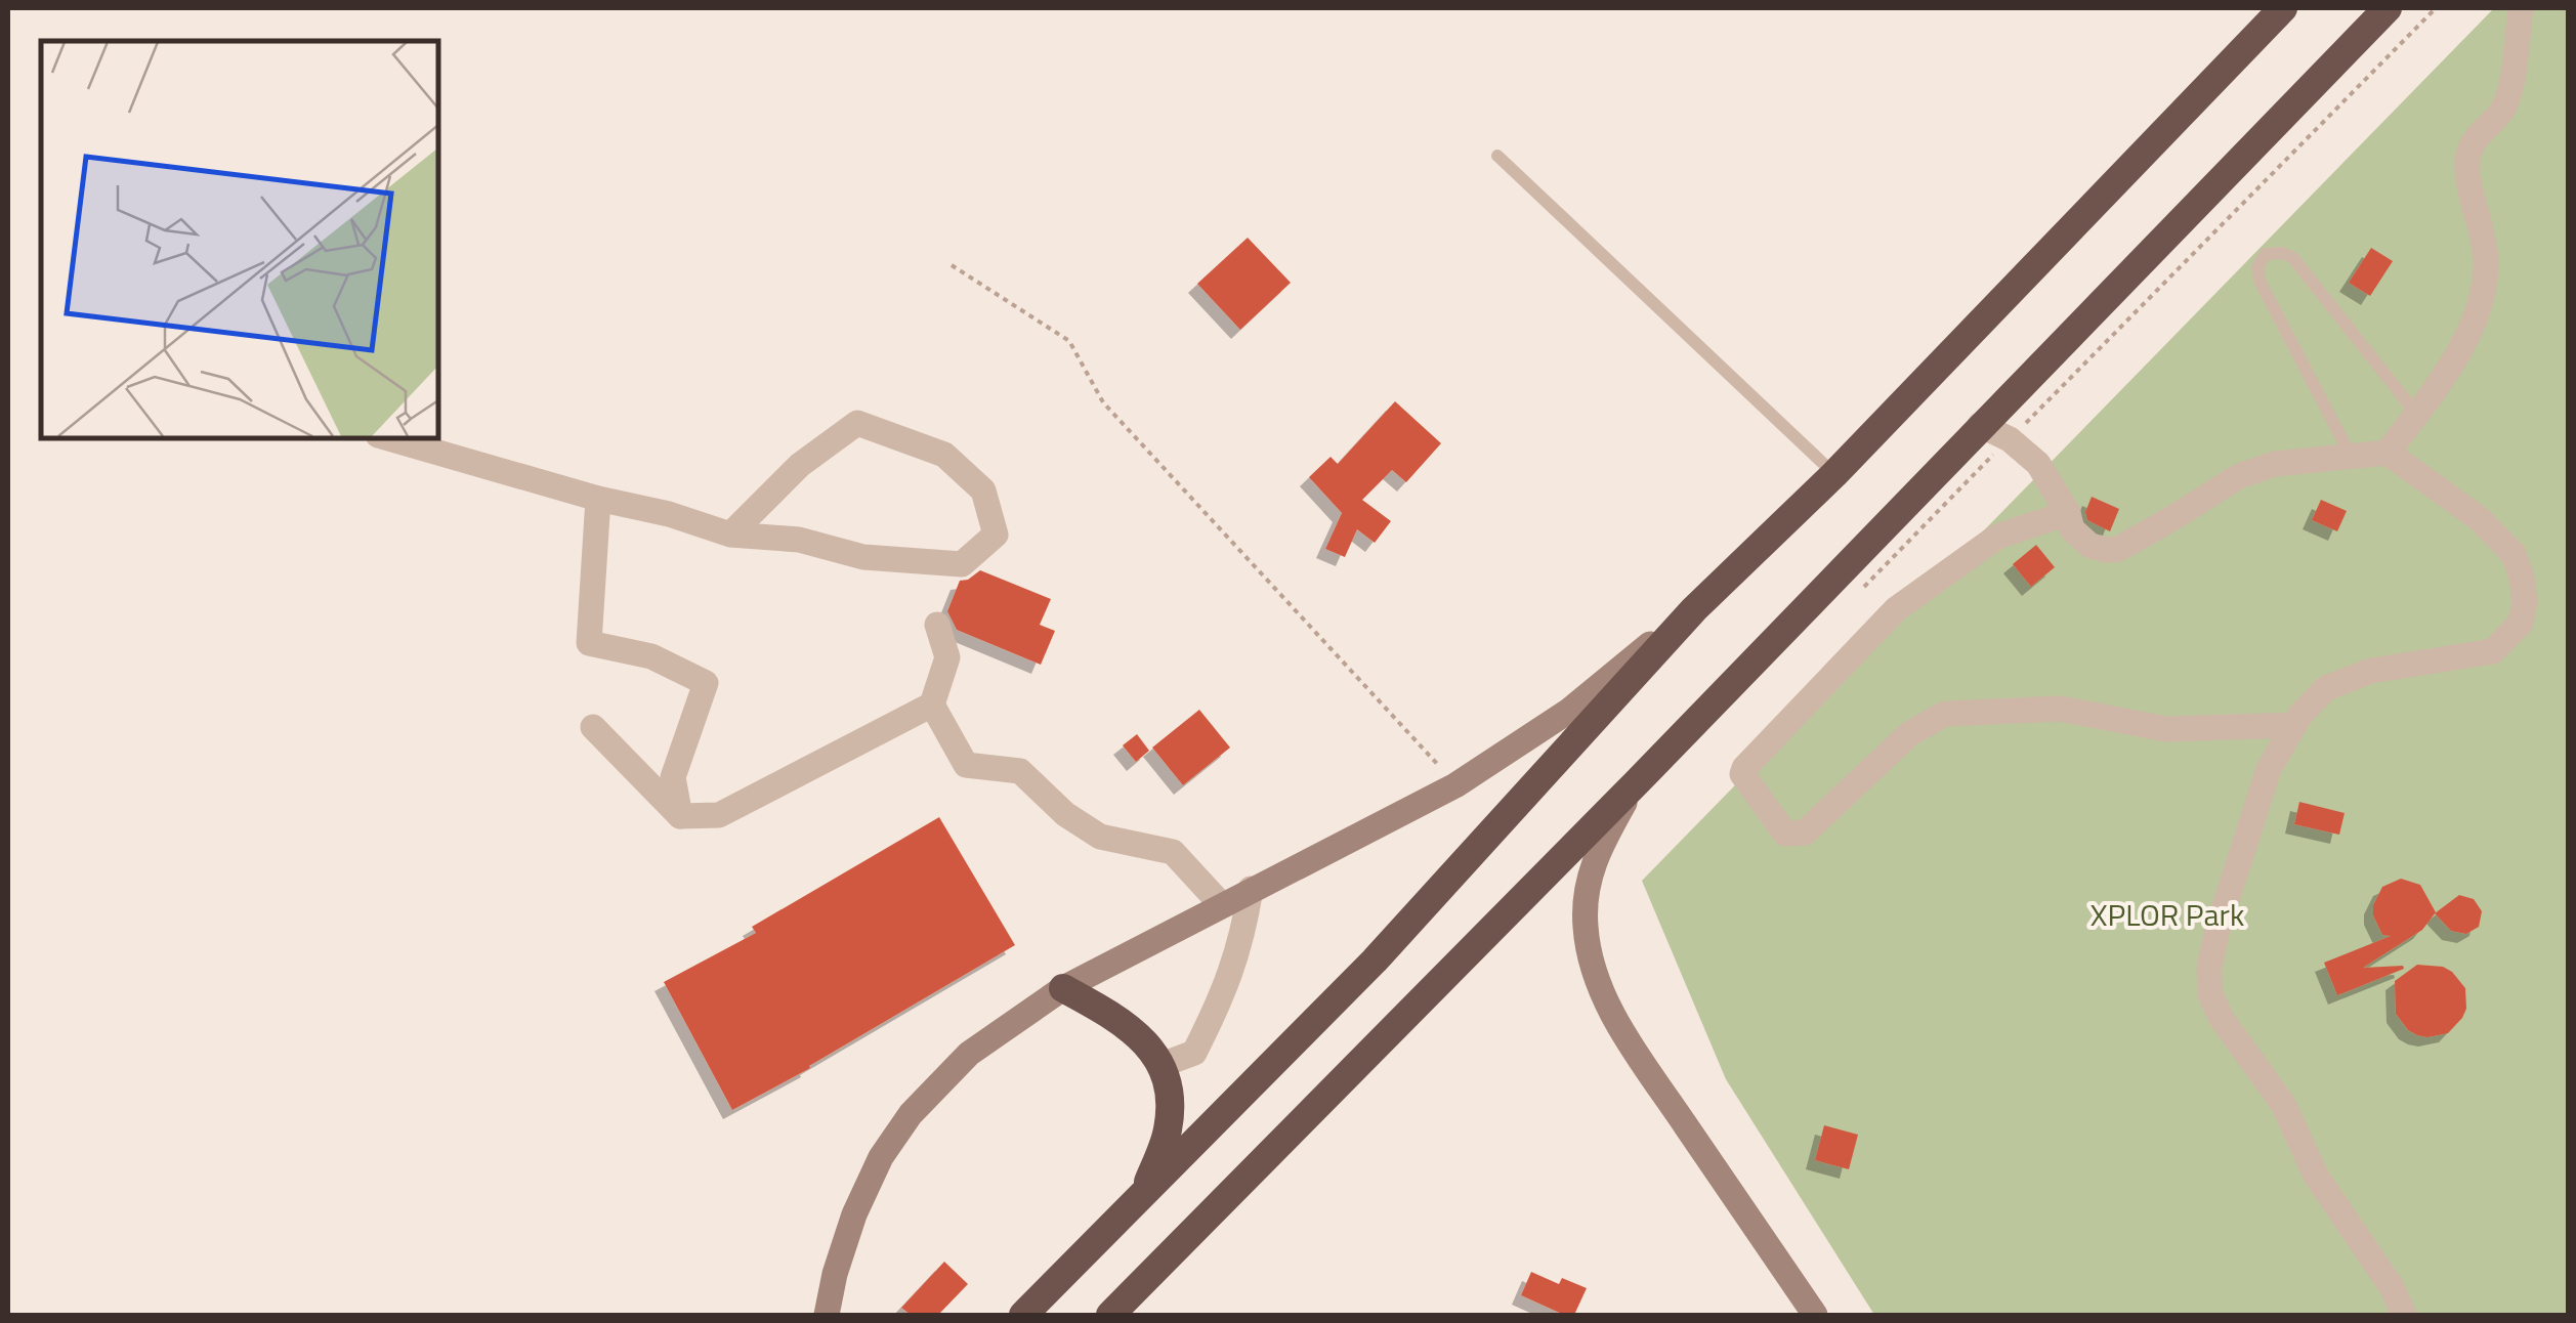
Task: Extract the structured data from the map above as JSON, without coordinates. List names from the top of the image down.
{
  "parks": ["XPLOR Park"]
}
